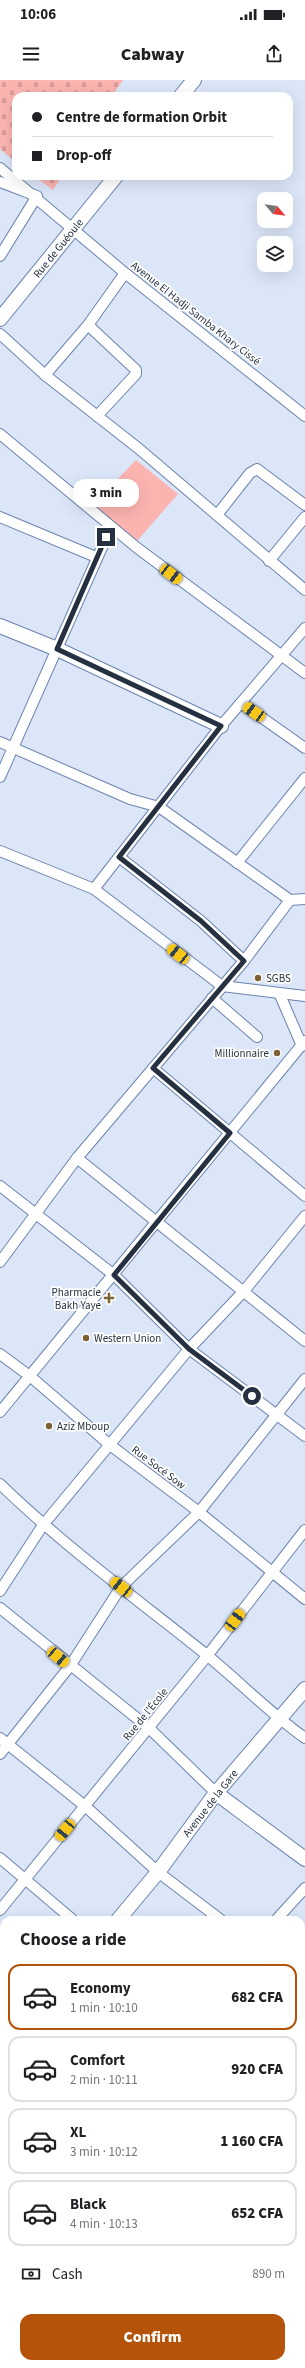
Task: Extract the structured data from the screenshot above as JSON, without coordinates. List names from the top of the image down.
{
  "streets": {
    "street": [
      "Rue de Guéoule",
      "Avenue El Hadji Samba Khary Cissé",
      "Rue Socé Sow",
      "Rue de l'École",
      "Avenue de la Gare"
    ]
  },
  "crossings": [
    ["Rue de Guéoule", "Avenue El Hadji Samba Khary Cissé"],
    ["Rue Socé Sow", "Rue de l'École"]
  ],
  "places": {
    "other": [
      "SGBS",
      "Millionnaire",
      "Western Union",
      "Aziz Mboup"
    ],
    "health": ["Pharmacie Bakh Yaye"]
  },
  "north": "bottom right",
  "page": {
    "status": "10:06",
    "header": "Cabway",
    "banner": ["Centre de formation Orbit", "Drop-off"],
    "bubble": "3 min",
    "heading": "Choose a ride",
    "list": [
      {
        "name": "Economy",
        "note": "1 min · 10:10",
        "value": "682 CFA"
      },
      {
        "name": "Comfort",
        "note": "2 min · 10:11",
        "value": "920 CFA"
      },
      {
        "name": "XL",
        "note": "3 min · 10:12",
        "value": "1 160 CFA"
      },
      {
        "name": "Black",
        "note": "4 min · 10:13",
        "value": "652 CFA"
      }
    ],
    "pay": ["Cash", "890 m"],
    "buttons": "Confirm"
  }
}
